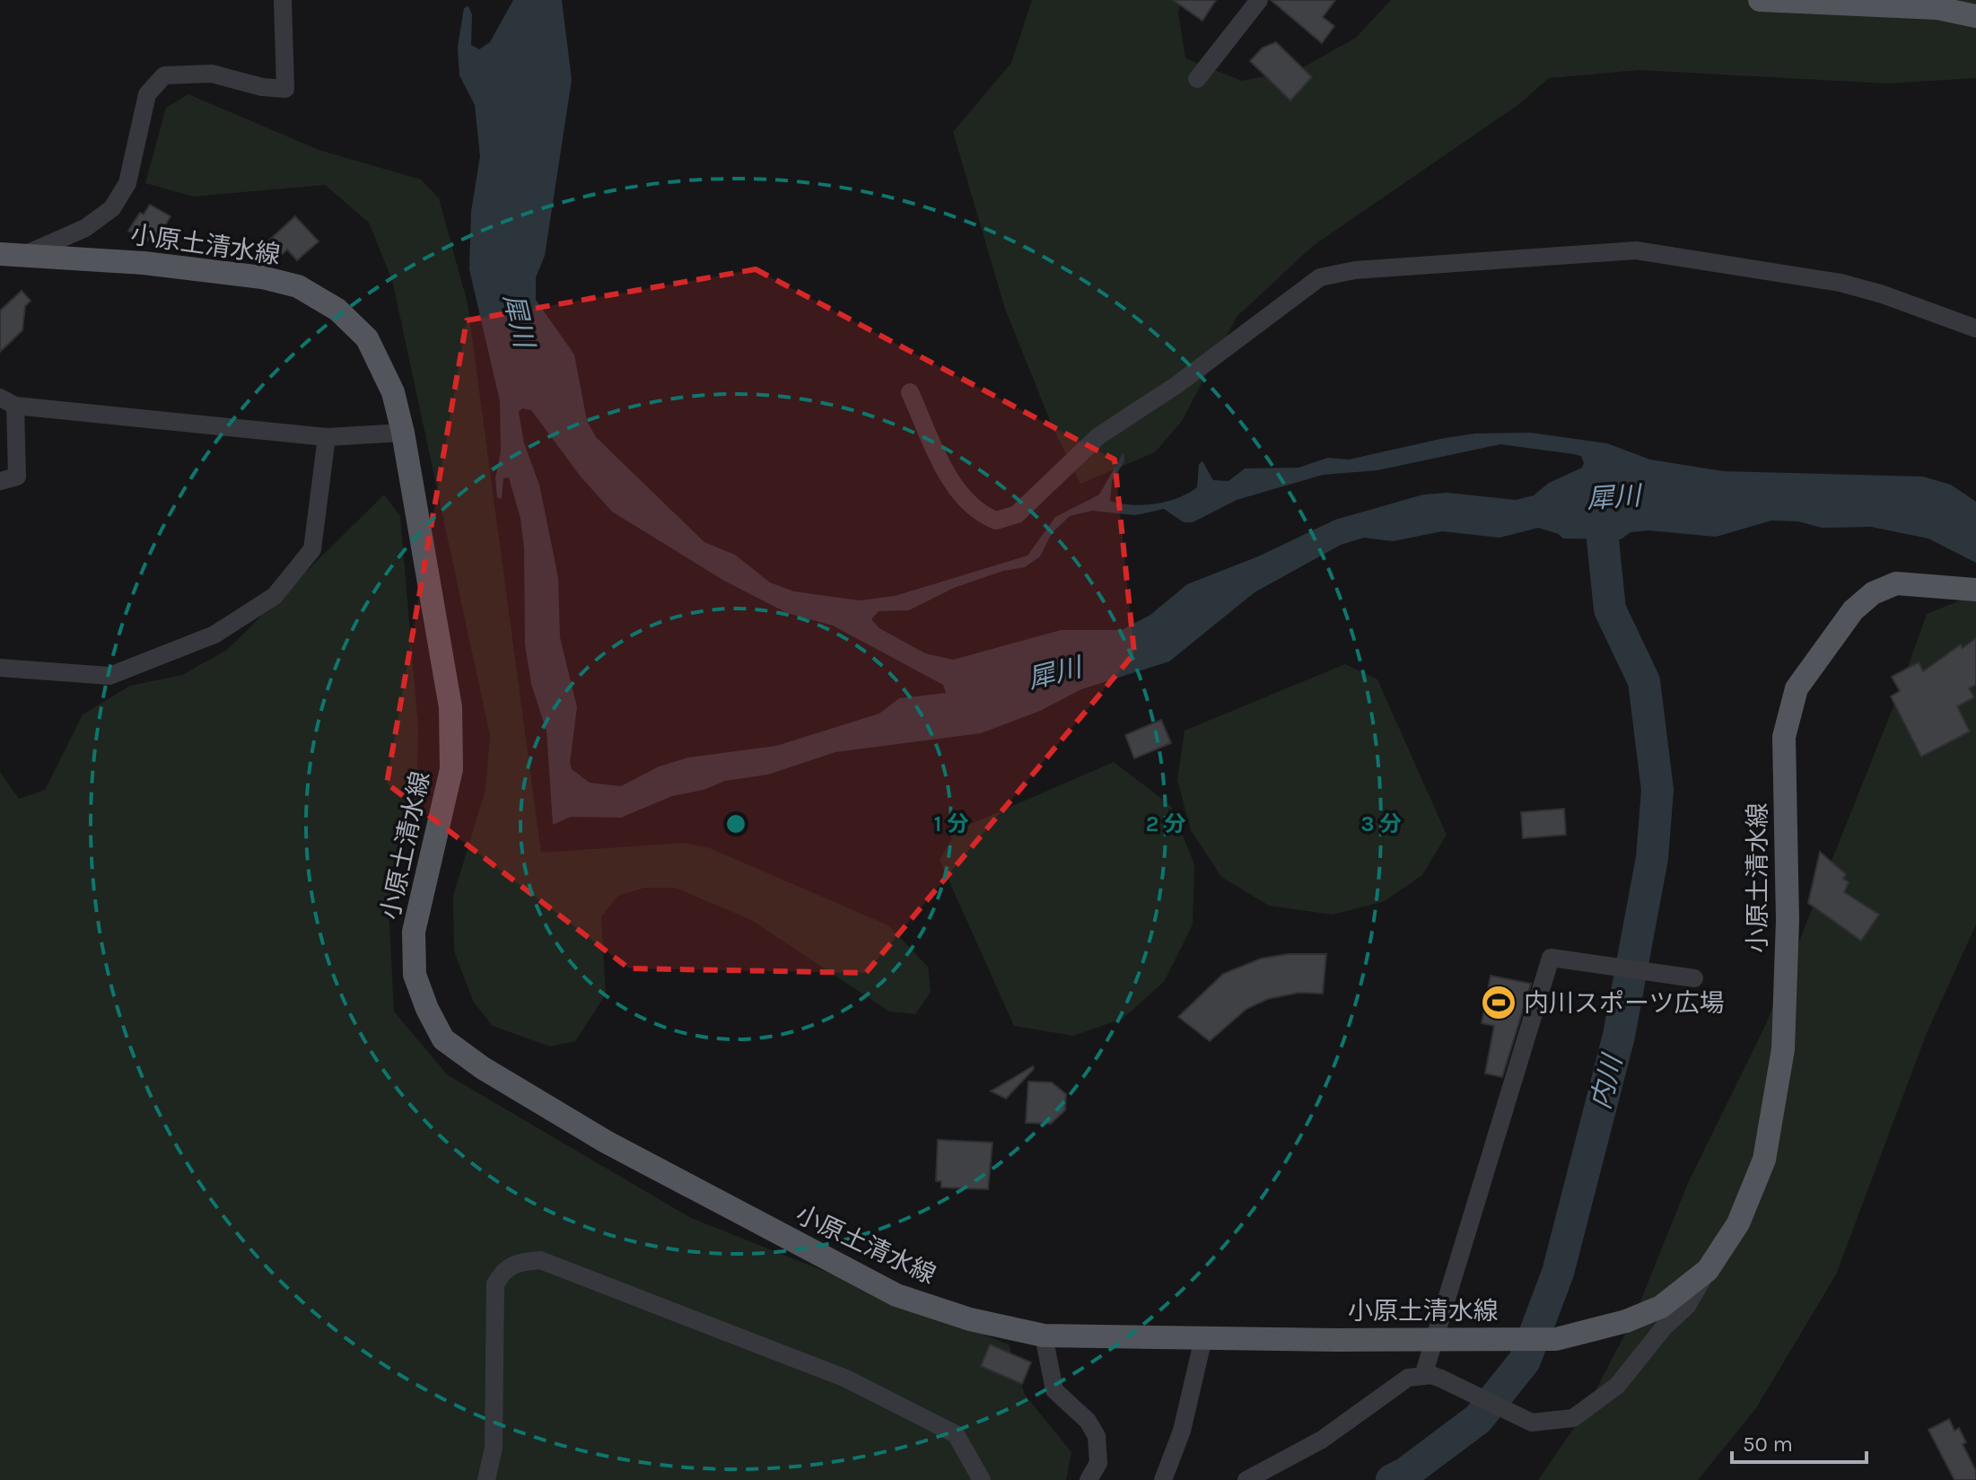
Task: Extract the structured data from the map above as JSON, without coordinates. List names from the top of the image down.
{
  "streets": {
    "main road": ["小原土清水線"]
  },
  "water": ["犀川", "内川"],
  "places": {
    "sports": ["内川スポーツ広場"]
  },
  "scale_bar": "50 m",
  "rings": ["1 分", "2 分", "3 分"]
}
